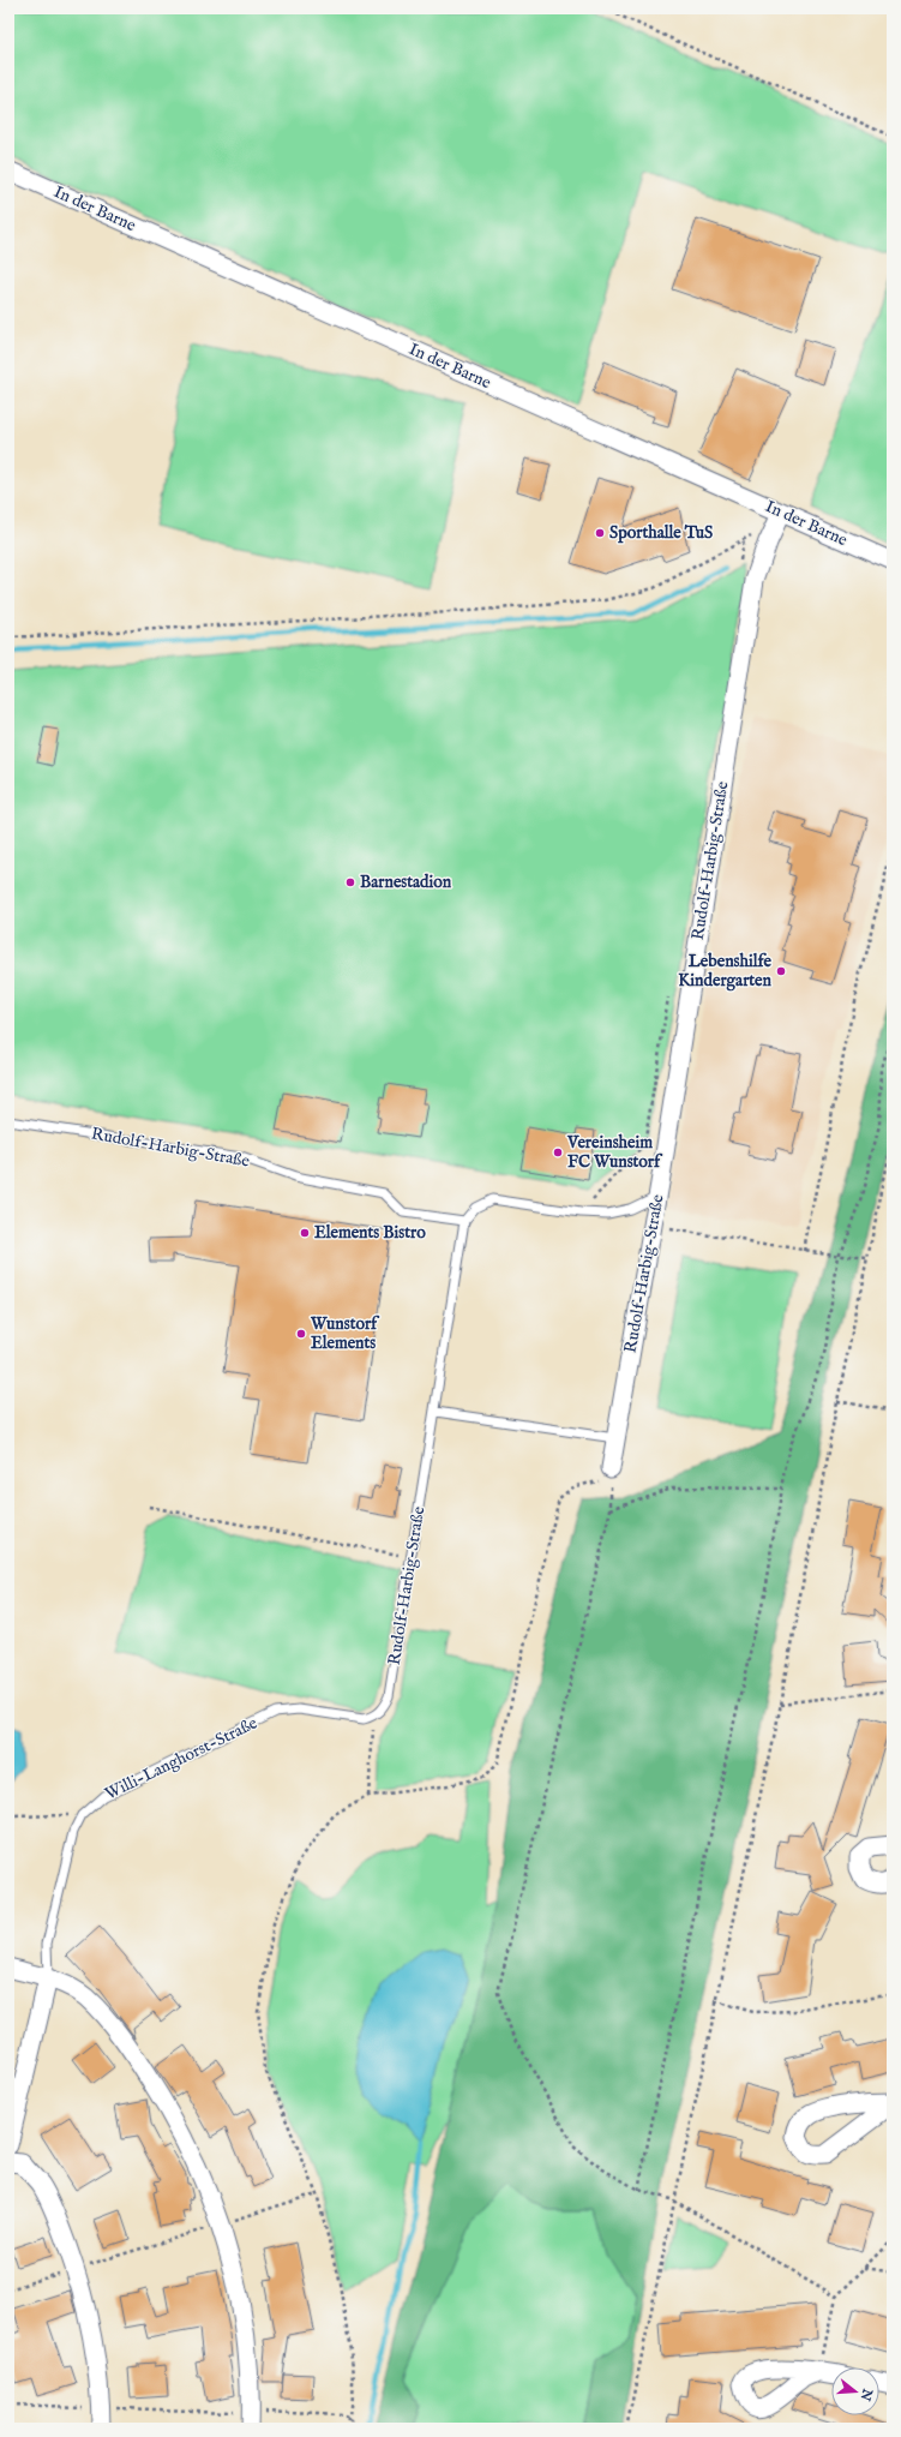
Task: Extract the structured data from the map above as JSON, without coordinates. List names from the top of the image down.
{
  "streets": {
    "street": ["In der Barne", "Rudolf-Harbig-Straße", "Willi-Langhorst-Straße"]
  },
  "crossings": [
    ["In der Barne", "Rudolf-Harbig-Straße"],
    ["Rudolf-Harbig-Straße", "Willi-Langhorst-Straße"]
  ],
  "places": [
    "Sporthalle TuS",
    "Barnestadion",
    "Lebenshilfe Kindergarten",
    "Vereinsheim FC Wunstorf",
    "Elements Bistro",
    "Wunstorf Elements"
  ],
  "north": "right"
}
